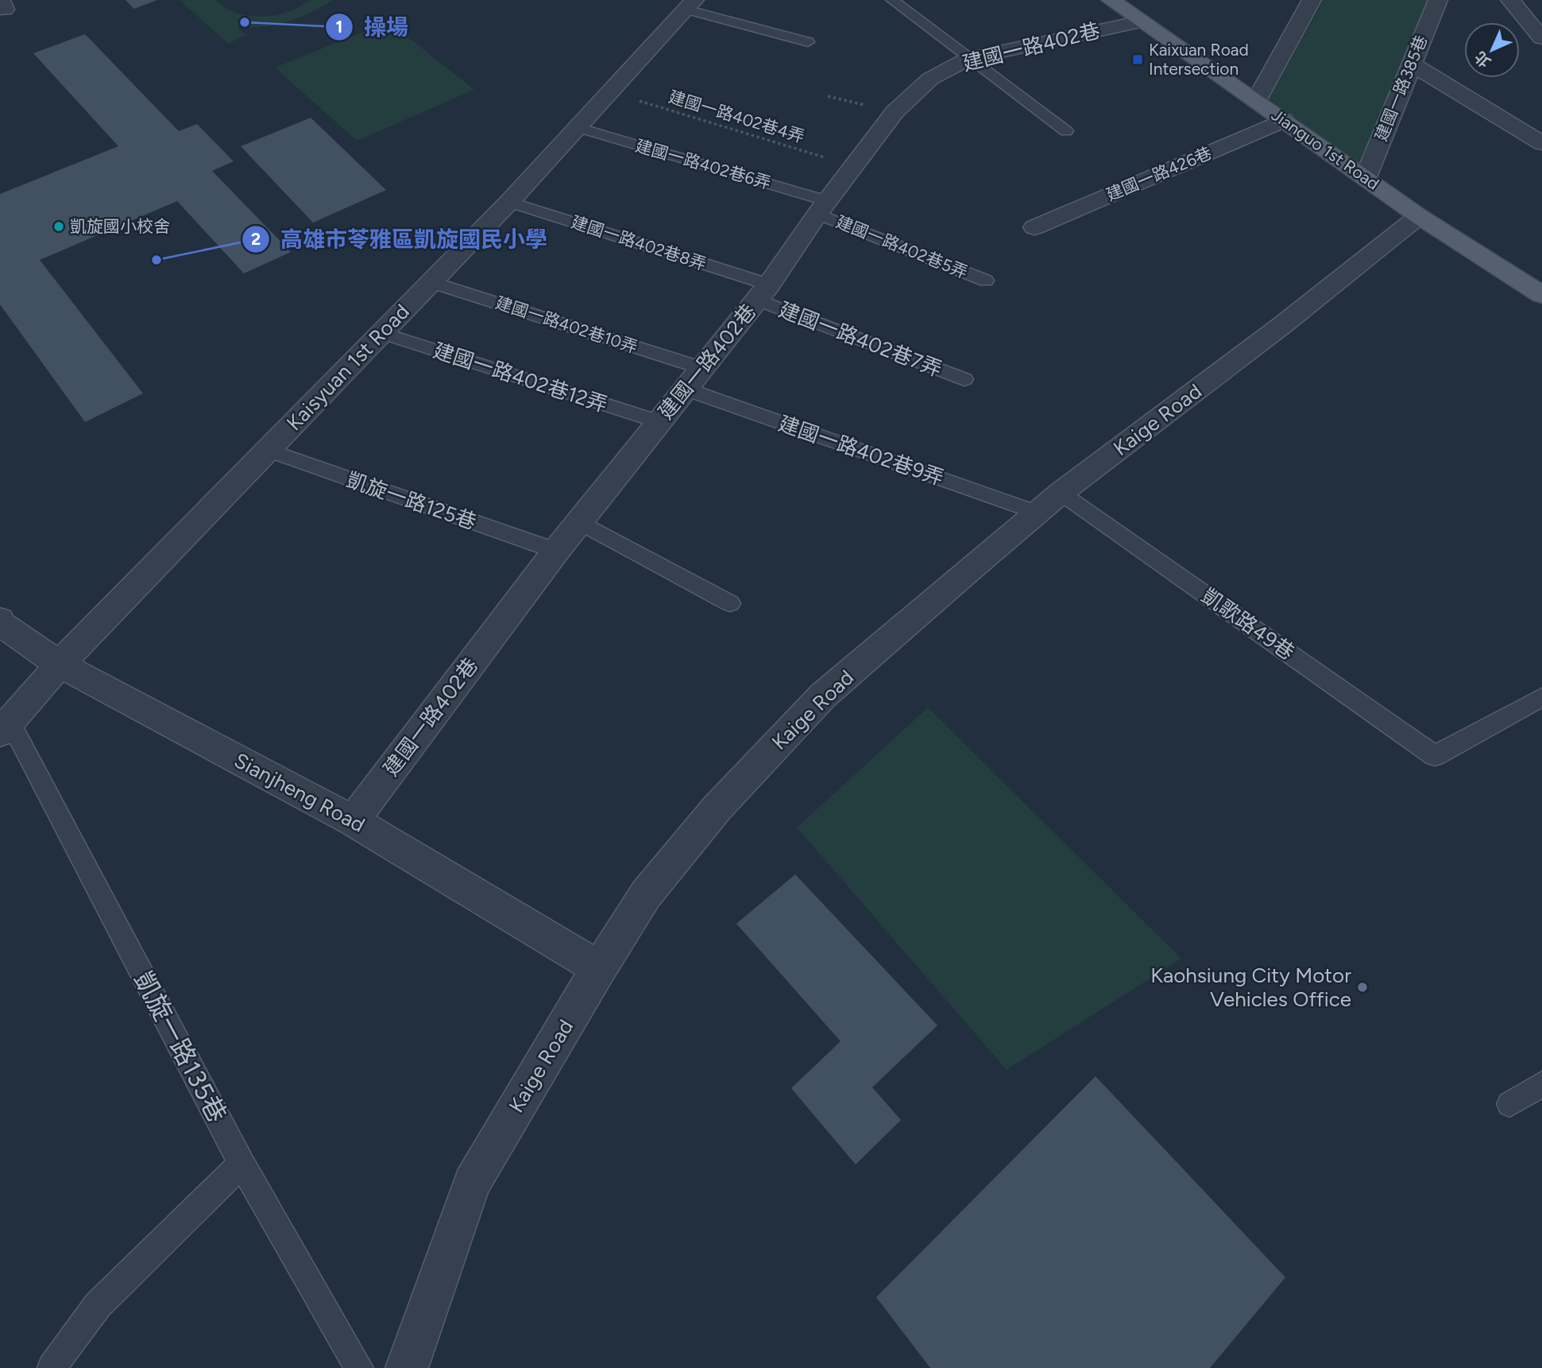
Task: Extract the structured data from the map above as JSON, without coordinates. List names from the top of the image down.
{
  "streets": {
    "main road": ["Jianguo 1st Road"],
    "street": [
      "建國一路402巷",
      "建國一路385巷",
      "建國一路426巷",
      "Kaisyuan 1st Road",
      "Kaige Road",
      "Sianjheng Road"
    ],
    "lane": [
      "建國一路402巷6弄",
      "建國一路402巷8弄",
      "建國一路402巷5弄",
      "建國一路402巷10弄",
      "建國一路402巷7弄",
      "建國一路402巷12弄",
      "建國一路402巷9弄",
      "凱旋一路125巷",
      "凱歌路49巷",
      "凱旋一路135巷"
    ],
    "path": ["建國一路402巷4弄"]
  },
  "crossings": [
    ["建國一路402巷", "建國一路402巷4弄"],
    ["建國一路402巷", "Jianguo 1st Road"],
    ["建國一路402巷", "建國一路402巷6弄"],
    ["建國一路402巷", "建國一路402巷8弄"],
    ["建國一路402巷", "建國一路402巷5弄"],
    ["建國一路402巷", "建國一路402巷10弄"],
    ["建國一路402巷", "建國一路402巷7弄"],
    ["建國一路402巷", "建國一路402巷12弄"],
    ["建國一路402巷", "建國一路402巷9弄"],
    ["建國一路402巷", "凱旋一路125巷"],
    ["建國一路402巷", "Sianjheng Road"],
    ["建國一路385巷", "Jianguo 1st Road"],
    ["建國一路402巷4弄", "Kaisyuan 1st Road"],
    ["Jianguo 1st Road", "建國一路426巷"],
    ["Jianguo 1st Road", "Kaige Road"],
    ["建國一路402巷6弄", "建國一路402巷5弄"],
    ["建國一路402巷6弄", "Kaisyuan 1st Road"],
    ["建國一路402巷8弄", "建國一路402巷7弄"],
    ["建國一路402巷8弄", "Kaisyuan 1st Road"],
    ["建國一路402巷10弄", "Kaisyuan 1st Road"],
    ["Kaisyuan 1st Road", "建國一路402巷12弄"],
    ["Kaisyuan 1st Road", "凱旋一路125巷"],
    ["Kaisyuan 1st Road", "Sianjheng Road"],
    ["Kaisyuan 1st Road", "凱旋一路135巷"],
    ["Kaige Road", "建國一路402巷9弄"],
    ["Kaige Road", "凱歌路49巷"],
    ["Kaige Road", "Sianjheng Road"]
  ],
  "places": {
    "other": [
      "操場",
      "凱旋國小校舍",
      "高雄市苓雅區凱旋國民小學",
      "Kaohsiung City Motor Vehicles Office"
    ],
    "transit": ["Kaixuan Road Intersection"]
  },
  "north": "bottom left"
}
